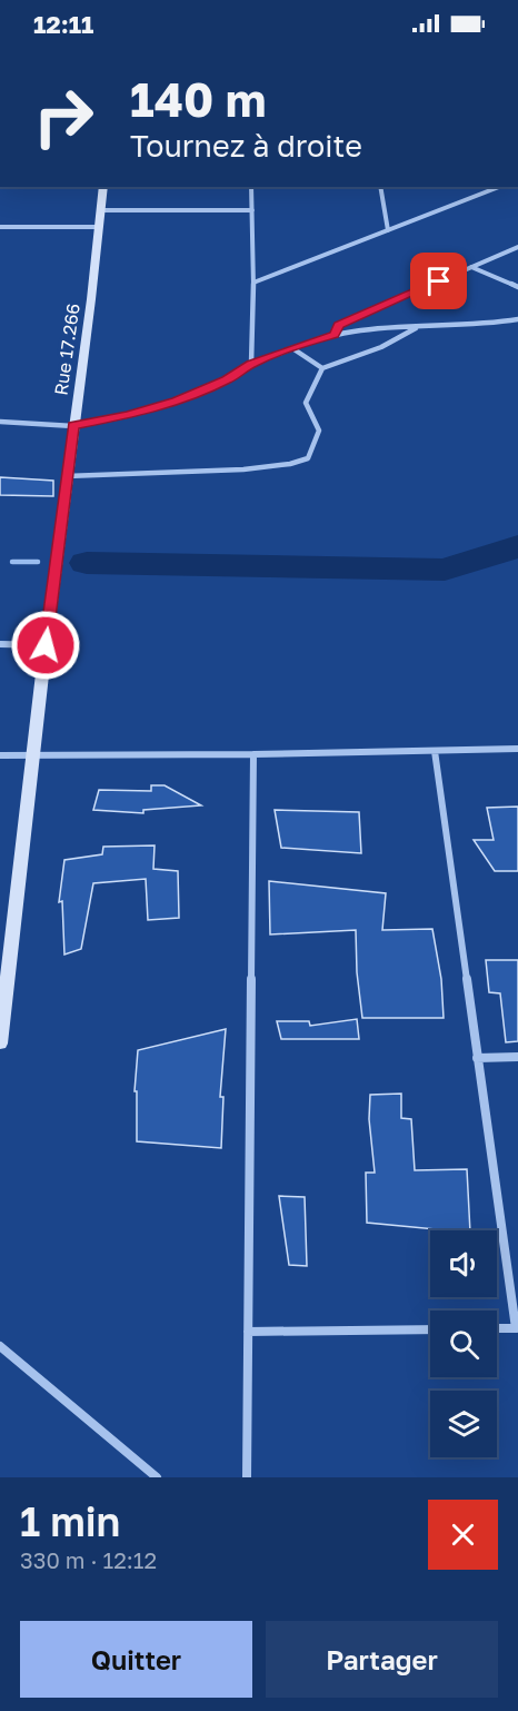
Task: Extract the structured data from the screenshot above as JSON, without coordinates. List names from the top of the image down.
{
  "streets": {
    "main road": ["Rue 17.266"]
  },
  "page": {
    "status": "12:11",
    "turn": ["140 m", "Tournez à droite"],
    "heading": ["1 min", "330 m · 12:12"],
    "buttons": ["Quitter", "Partager"]
  }
}
